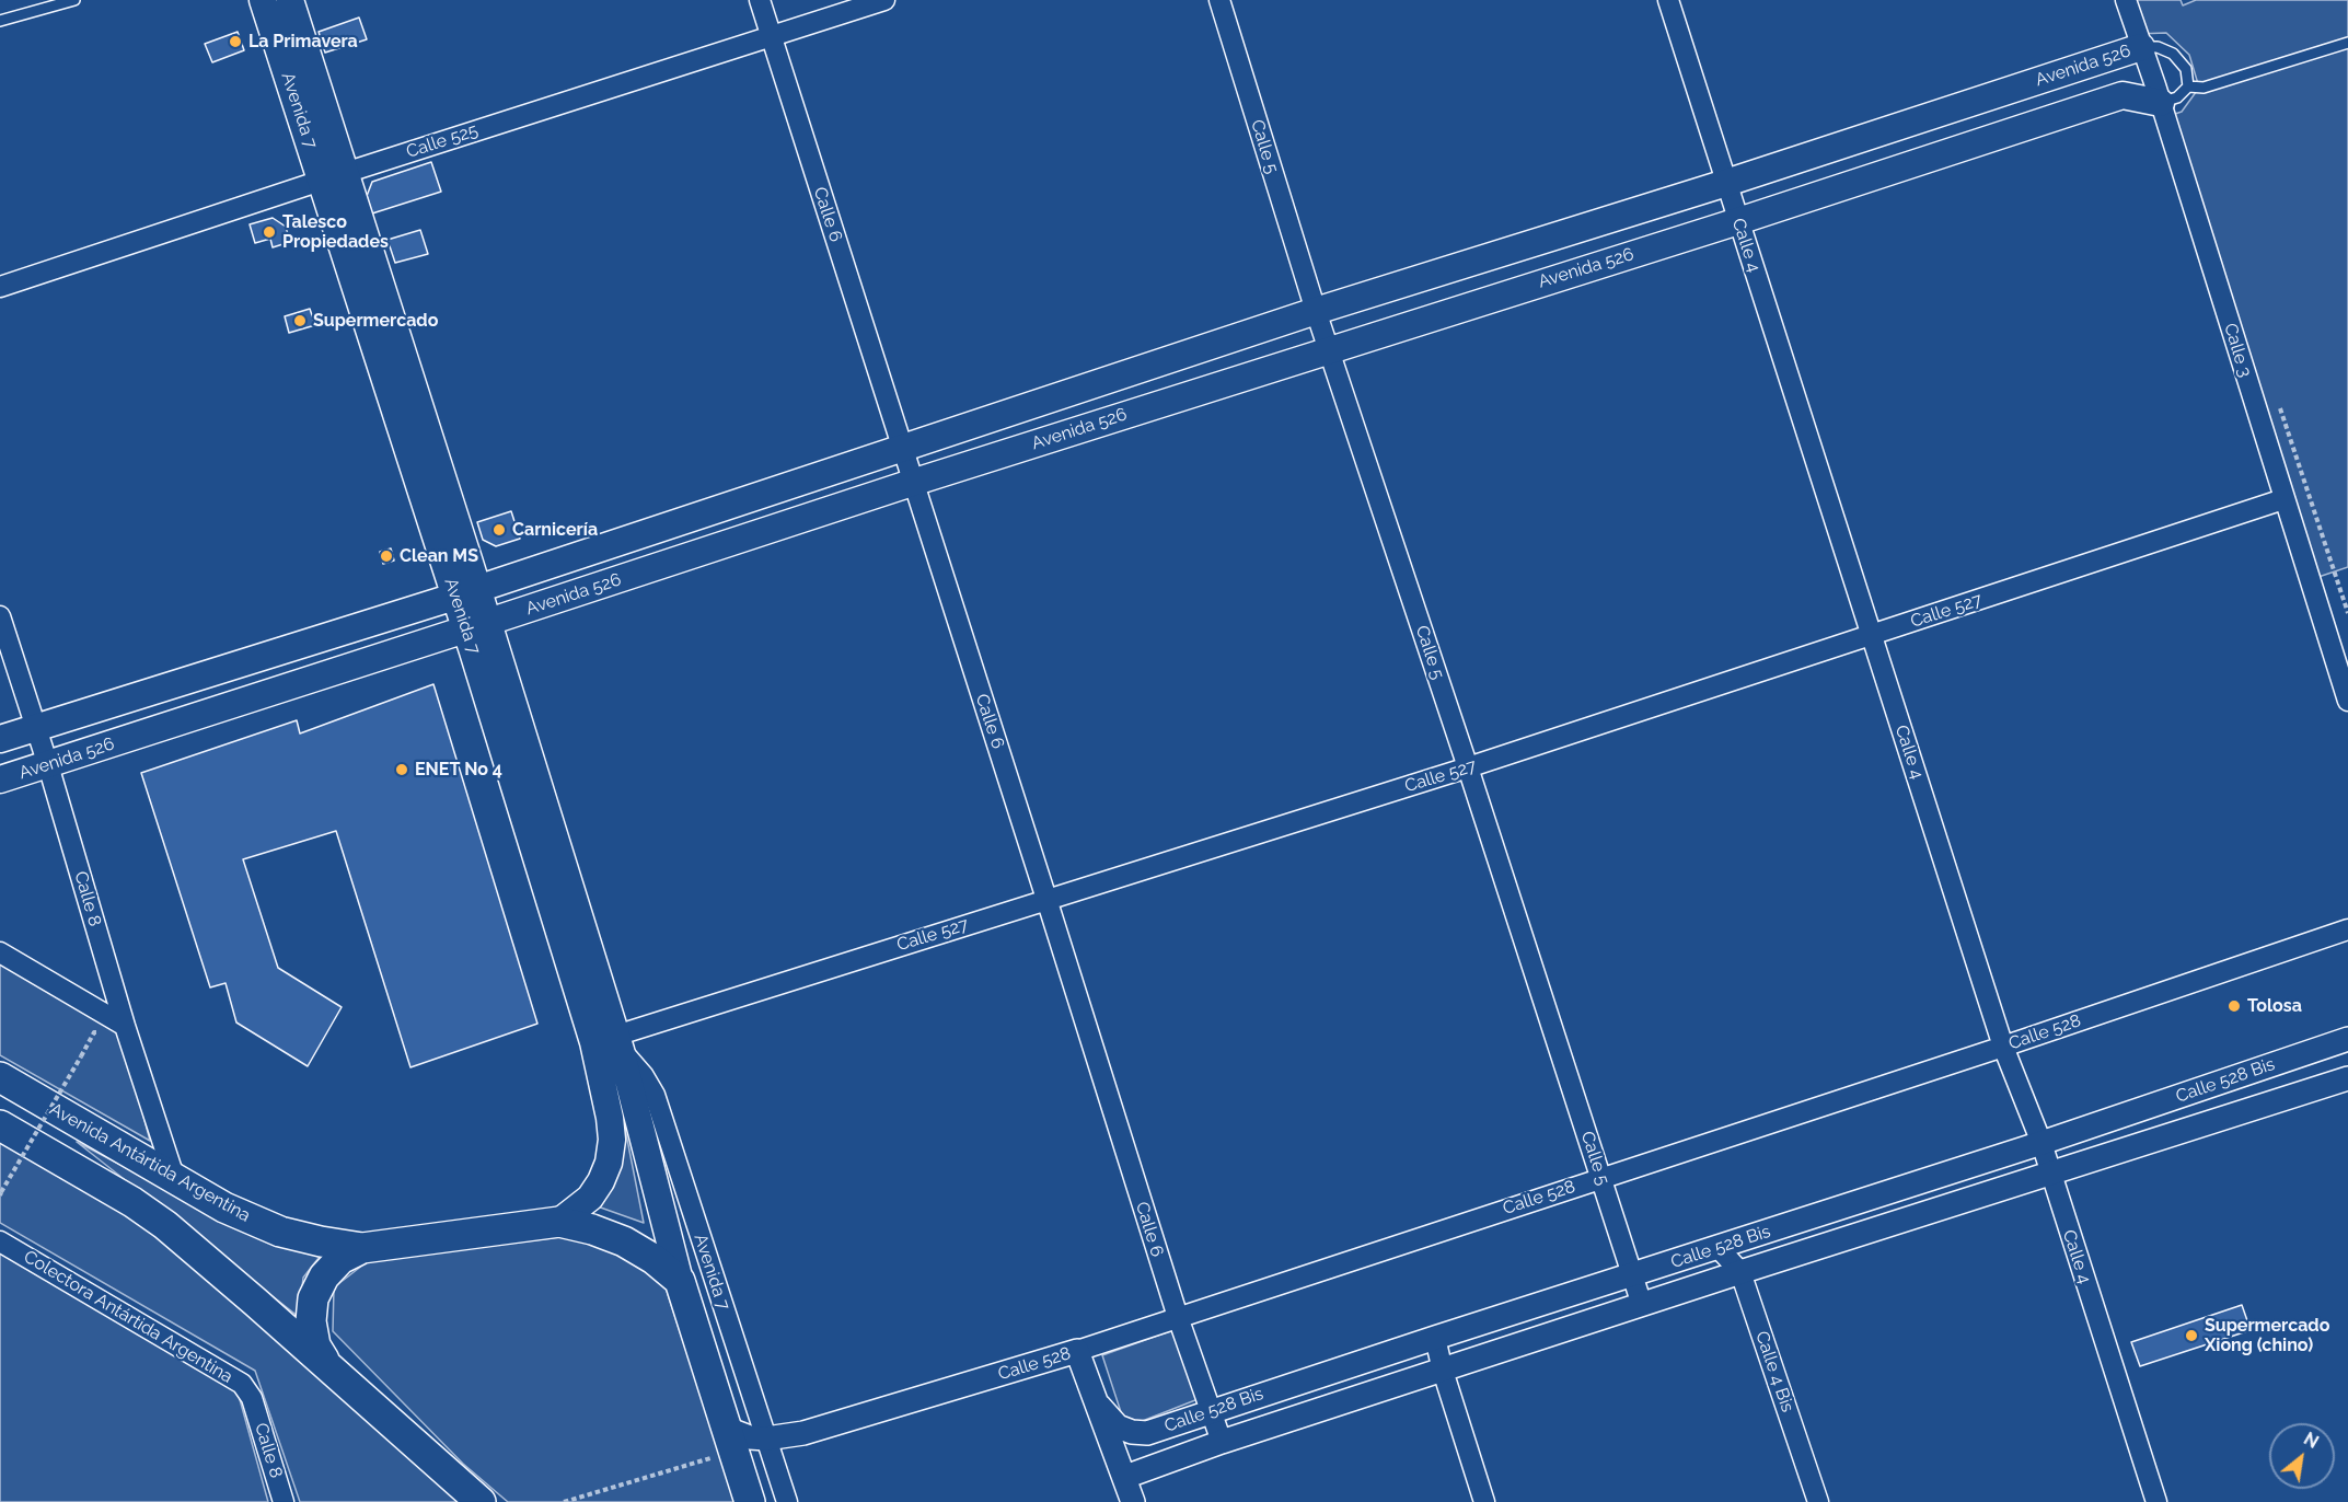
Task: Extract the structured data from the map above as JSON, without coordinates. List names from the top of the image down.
{
  "streets": {
    "main road": ["Avenida 526", "Avenida 7", "Avenida Antártida Argentina"],
    "street": [
      "Calle 525",
      "Calle 5",
      "Calle 6",
      "Calle 4",
      "Calle 3",
      "Calle 527",
      "Calle 8",
      "Calle 528",
      "Calle 528 Bis",
      "Colectora Antártida Argentina",
      "Calle 4 Bis"
    ]
  },
  "crossings": [
    ["Avenida 526", "Avenida 7"],
    ["Avenida 526", "Calle 5"],
    ["Avenida 526", "Calle 6"],
    ["Avenida 526", "Calle 4"],
    ["Avenida 526", "Calle 3"],
    ["Avenida 526", "Calle 8"],
    ["Avenida 7", "Calle 525"],
    ["Avenida 7", "Calle 527"],
    ["Avenida 7", "Calle 528"],
    ["Avenida 7", "Avenida Antártida Argentina"],
    ["Calle 525", "Calle 6"],
    ["Calle 5", "Calle 527"],
    ["Calle 5", "Calle 528"],
    ["Calle 5", "Calle 528 Bis"],
    ["Calle 6", "Calle 527"],
    ["Calle 6", "Calle 528"],
    ["Calle 6", "Calle 528 Bis"],
    ["Calle 4", "Calle 527"],
    ["Calle 4", "Calle 528"],
    ["Calle 4", "Calle 528 Bis"],
    ["Calle 3", "Calle 527"],
    ["Calle 8", "Avenida Antártida Argentina"],
    ["Calle 8", "Colectora Antártida Argentina"],
    ["Calle 528 Bis", "Calle 4 Bis"]
  ],
  "places": [
    "La Primavera",
    "Talesco Propiedades",
    "Supermercado",
    "Carnicería",
    "Clean MS",
    "ENET No 4",
    "Tolosa",
    "Supermercado Xiong (chino)"
  ],
  "north": "top right"
}
